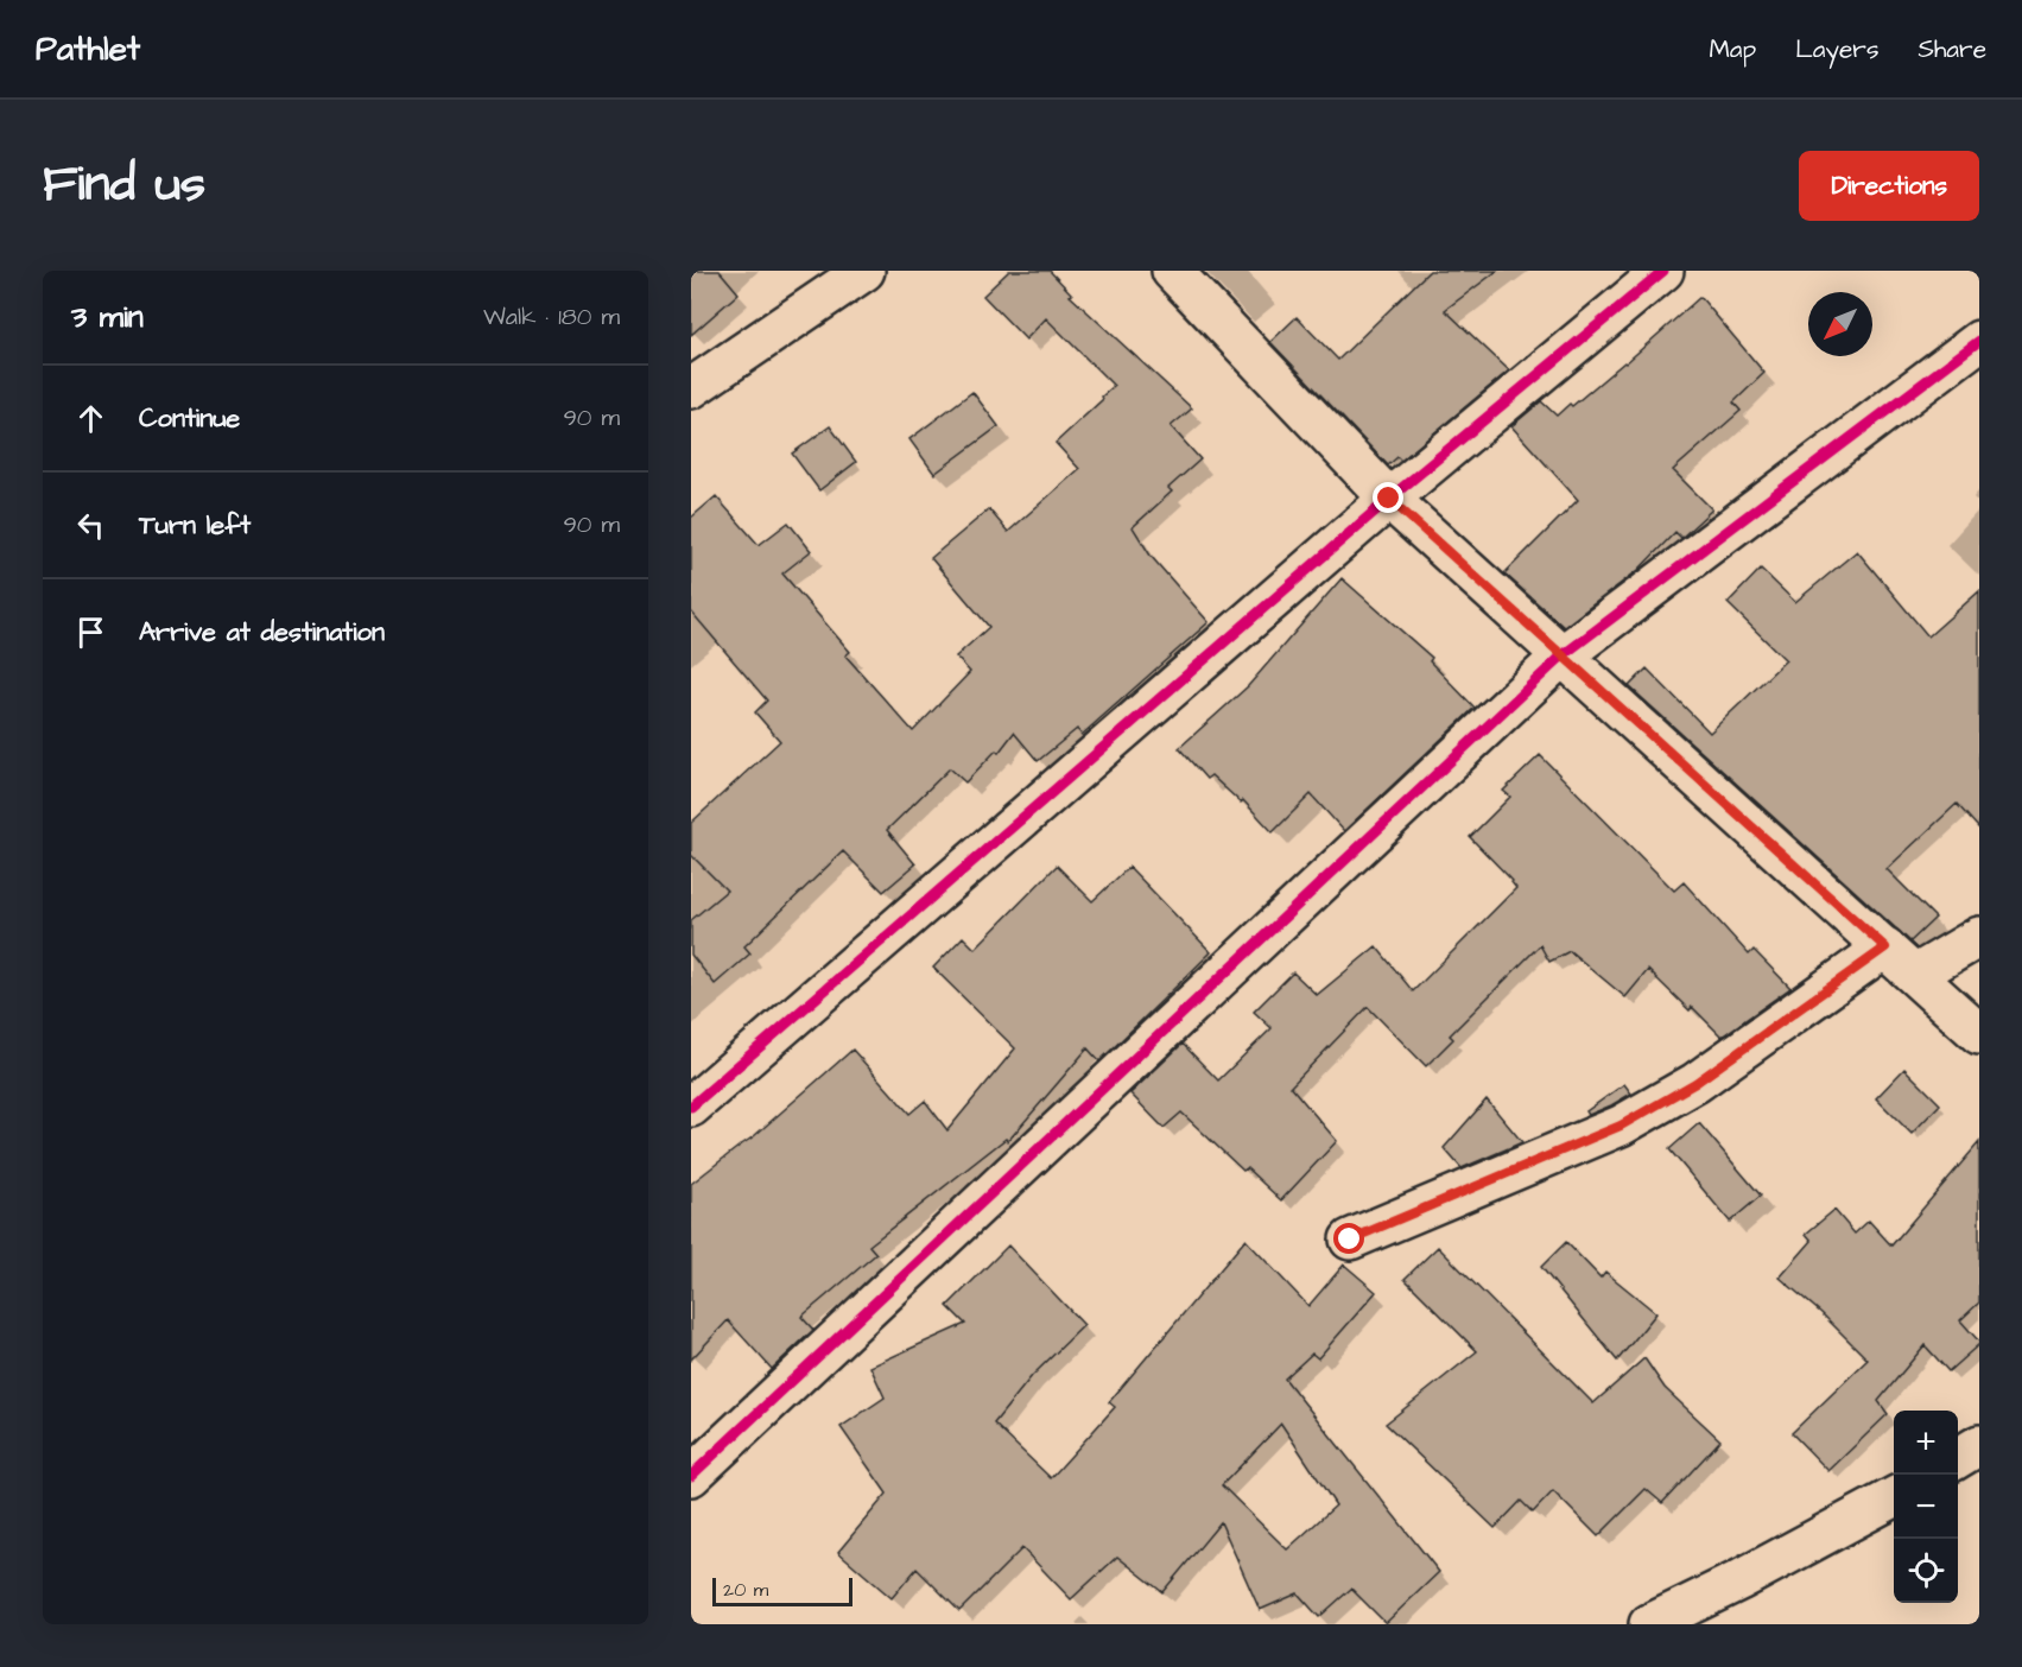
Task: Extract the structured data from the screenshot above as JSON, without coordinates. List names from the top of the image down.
{
  "scale_bar": "20 m",
  "north": "bottom left",
  "page": {
    "header": "Pathlet",
    "nav": ["Map", "Layers", "Share"],
    "title": "Find us",
    "buttons": "Directions",
    "heading": ["3 min", "Walk · 180 m"],
    "list": [
      ["Continue", "90 m"],
      ["Turn left", "90 m"],
      "Arrive at destination"
    ],
    "map_buttons": ["+", "−"],
    "scale": "20 m"
  }
}
